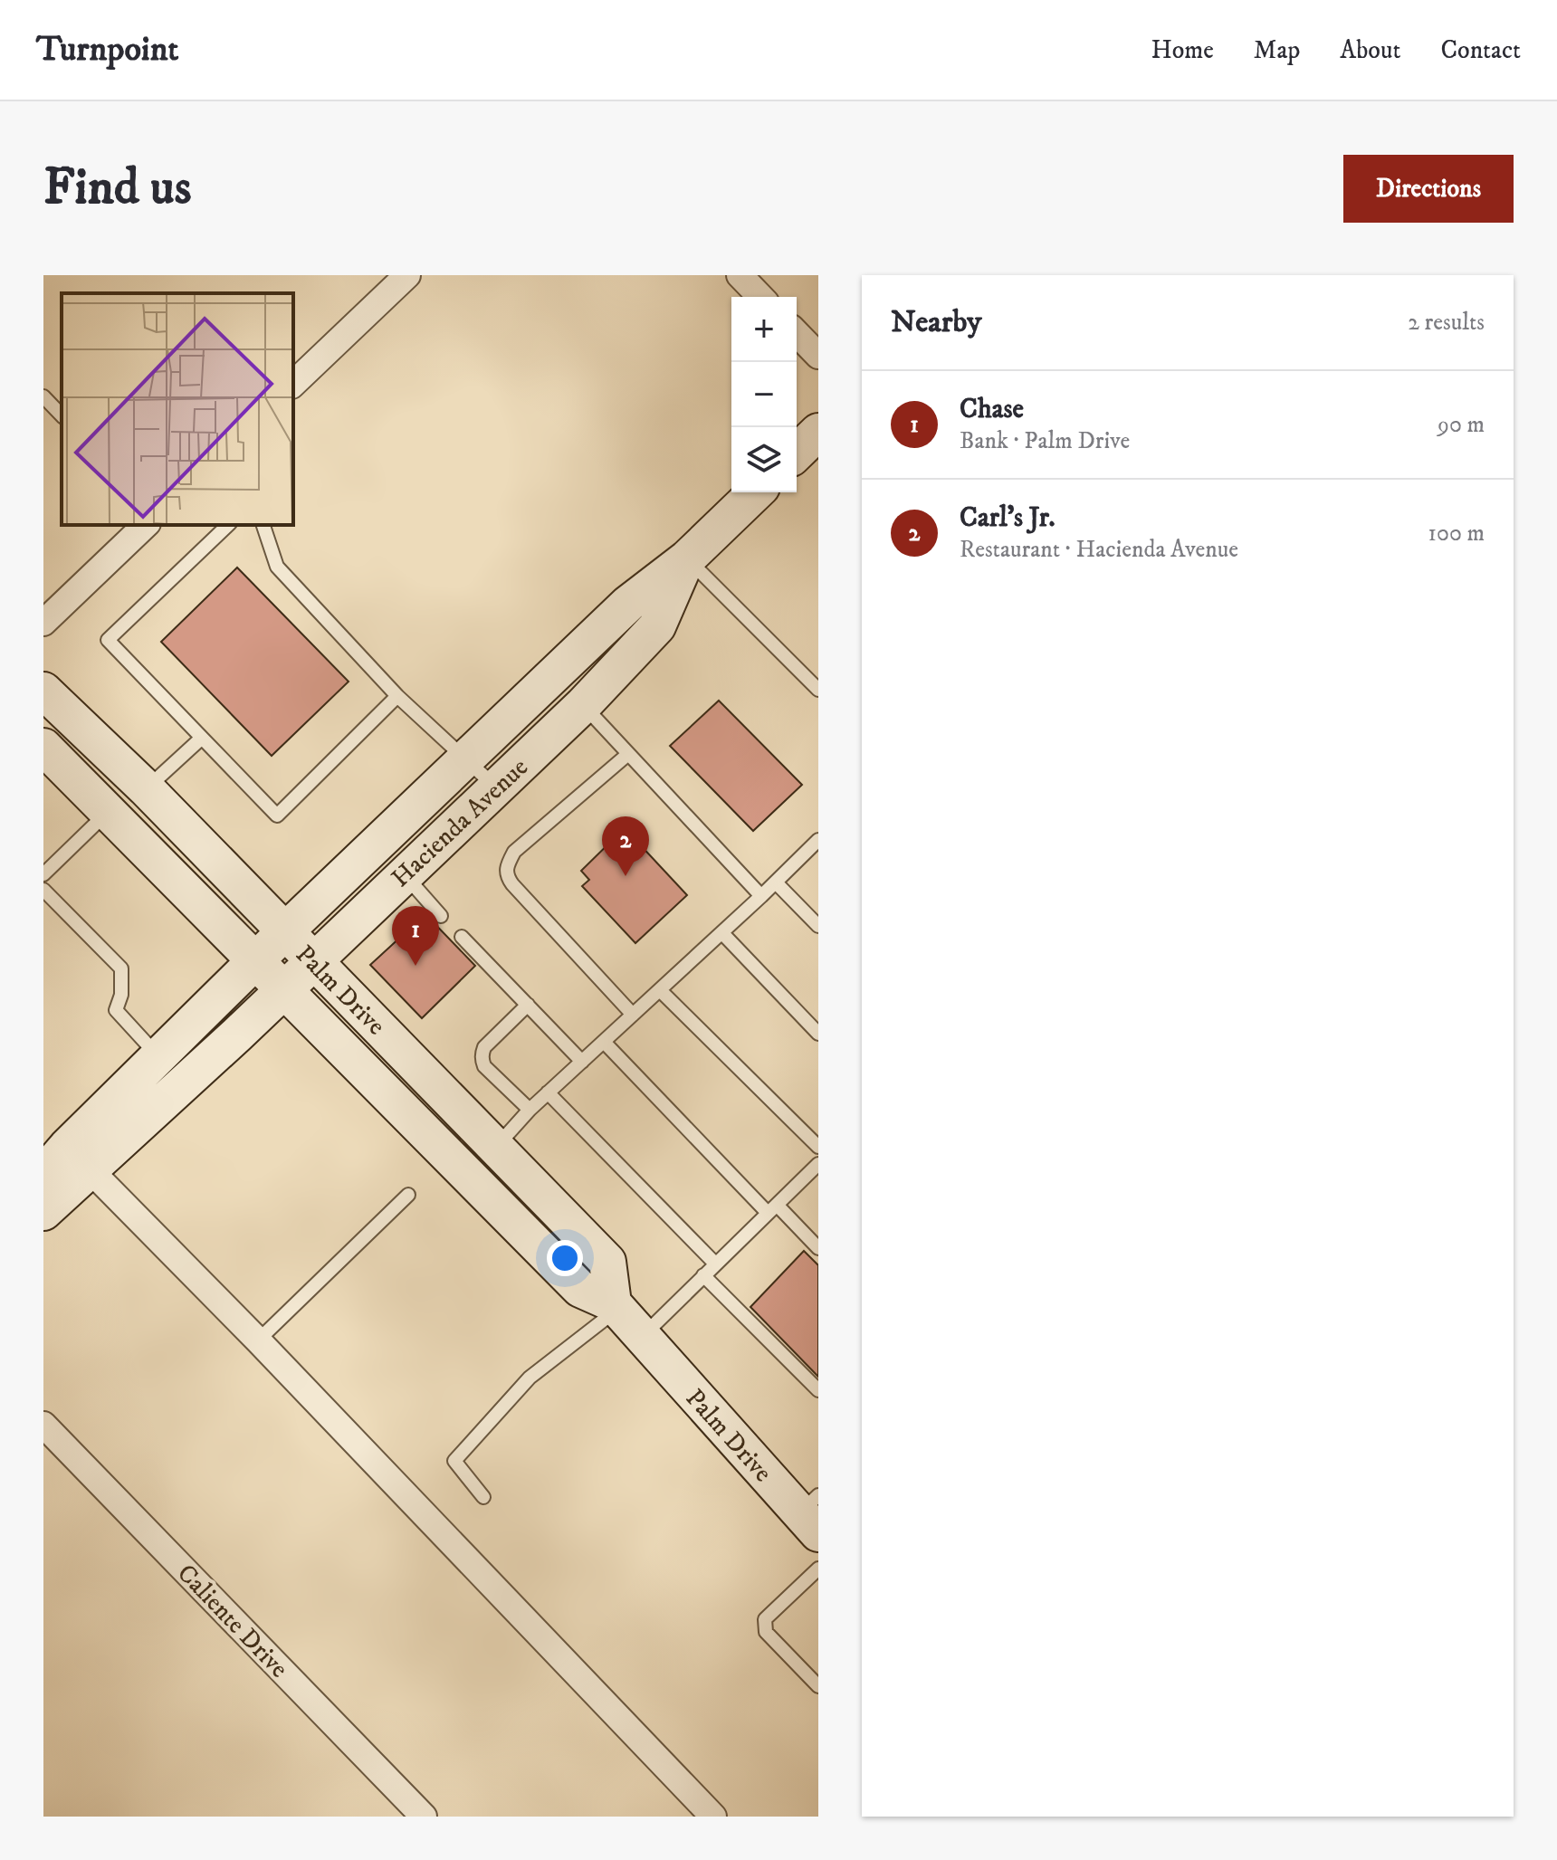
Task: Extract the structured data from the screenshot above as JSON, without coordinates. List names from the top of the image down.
{
  "streets": {
    "street": ["Hacienda Avenue", "Palm Drive", "Caliente Drive"]
  },
  "crossings": [
    ["Hacienda Avenue", "Palm Drive"]
  ],
  "page": {
    "header": "Turnpoint",
    "nav": [
      "Home",
      "Map",
      "About",
      "Contact"
    ],
    "buttons": "Directions",
    "title": "Find us",
    "heading": ["Nearby", "2 results"],
    "map_buttons": ["+", "−"],
    "list": [
      {
        "mark": "1",
        "name": "Chase",
        "note": "Bank · Palm Drive",
        "value": "90 m"
      },
      {
        "mark": "2",
        "name": "Carl's Jr.",
        "note": "Restaurant · Hacienda Avenue",
        "value": "100 m"
      }
    ],
    "pins": ["2", "1"]
  }
}
